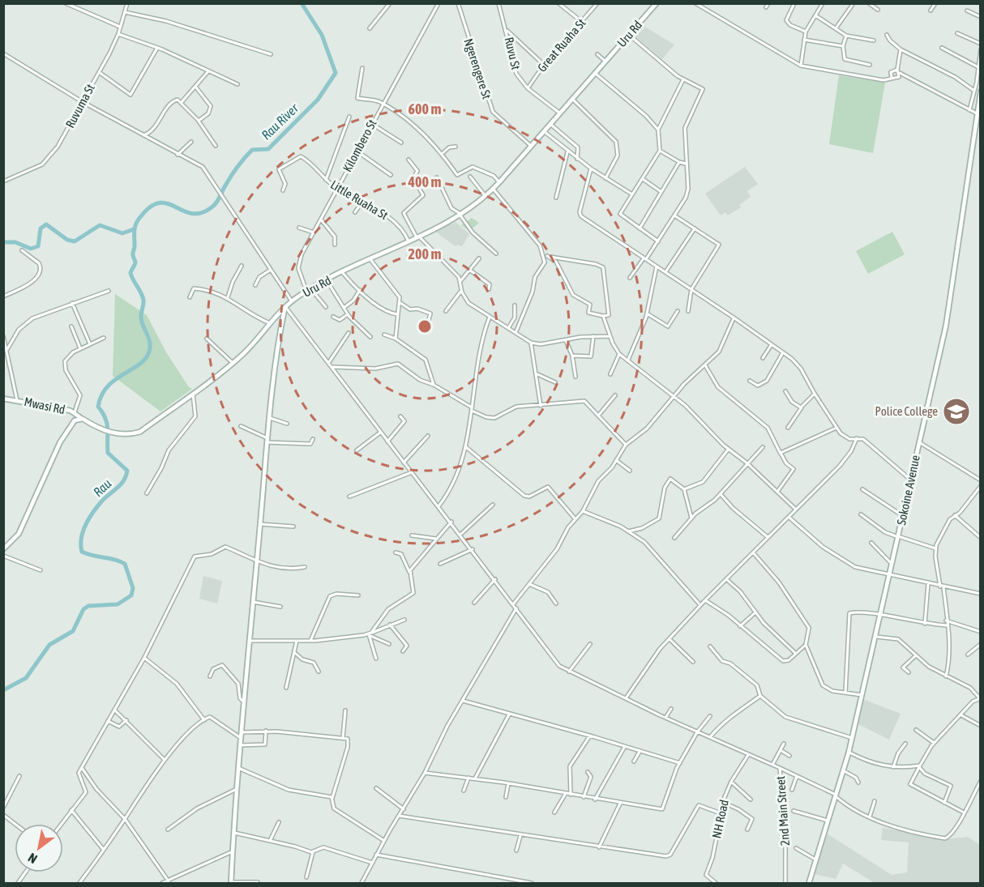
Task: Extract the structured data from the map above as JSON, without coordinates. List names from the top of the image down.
{
  "streets": {
    "street": [
      "Uru Rd",
      "Great Ruaha St",
      "Ruvu St",
      "Ngerengere St",
      "Ruvuma St",
      "Kilombero St",
      "Little Ruaha St",
      "Mwasi Rd",
      "Sokoine Avenue",
      "2nd Main Street",
      "NH Road"
    ]
  },
  "crossings": [
    ["Uru Rd", "Ruvu St"],
    ["Uru Rd", "Ngerengere St"],
    ["Uru Rd", "Kilombero St"],
    ["Uru Rd", "Little Ruaha St"],
    ["Uru Rd", "Mwasi Rd"],
    ["Great Ruaha St", "Ruvu St"],
    ["Kilombero St", "Little Ruaha St"]
  ],
  "water": ["Rau River", "Rau"],
  "places": {
    "school or university": ["Police College"]
  },
  "north": "bottom left",
  "rings": ["600 m", "400 m", "200 m"]
}
